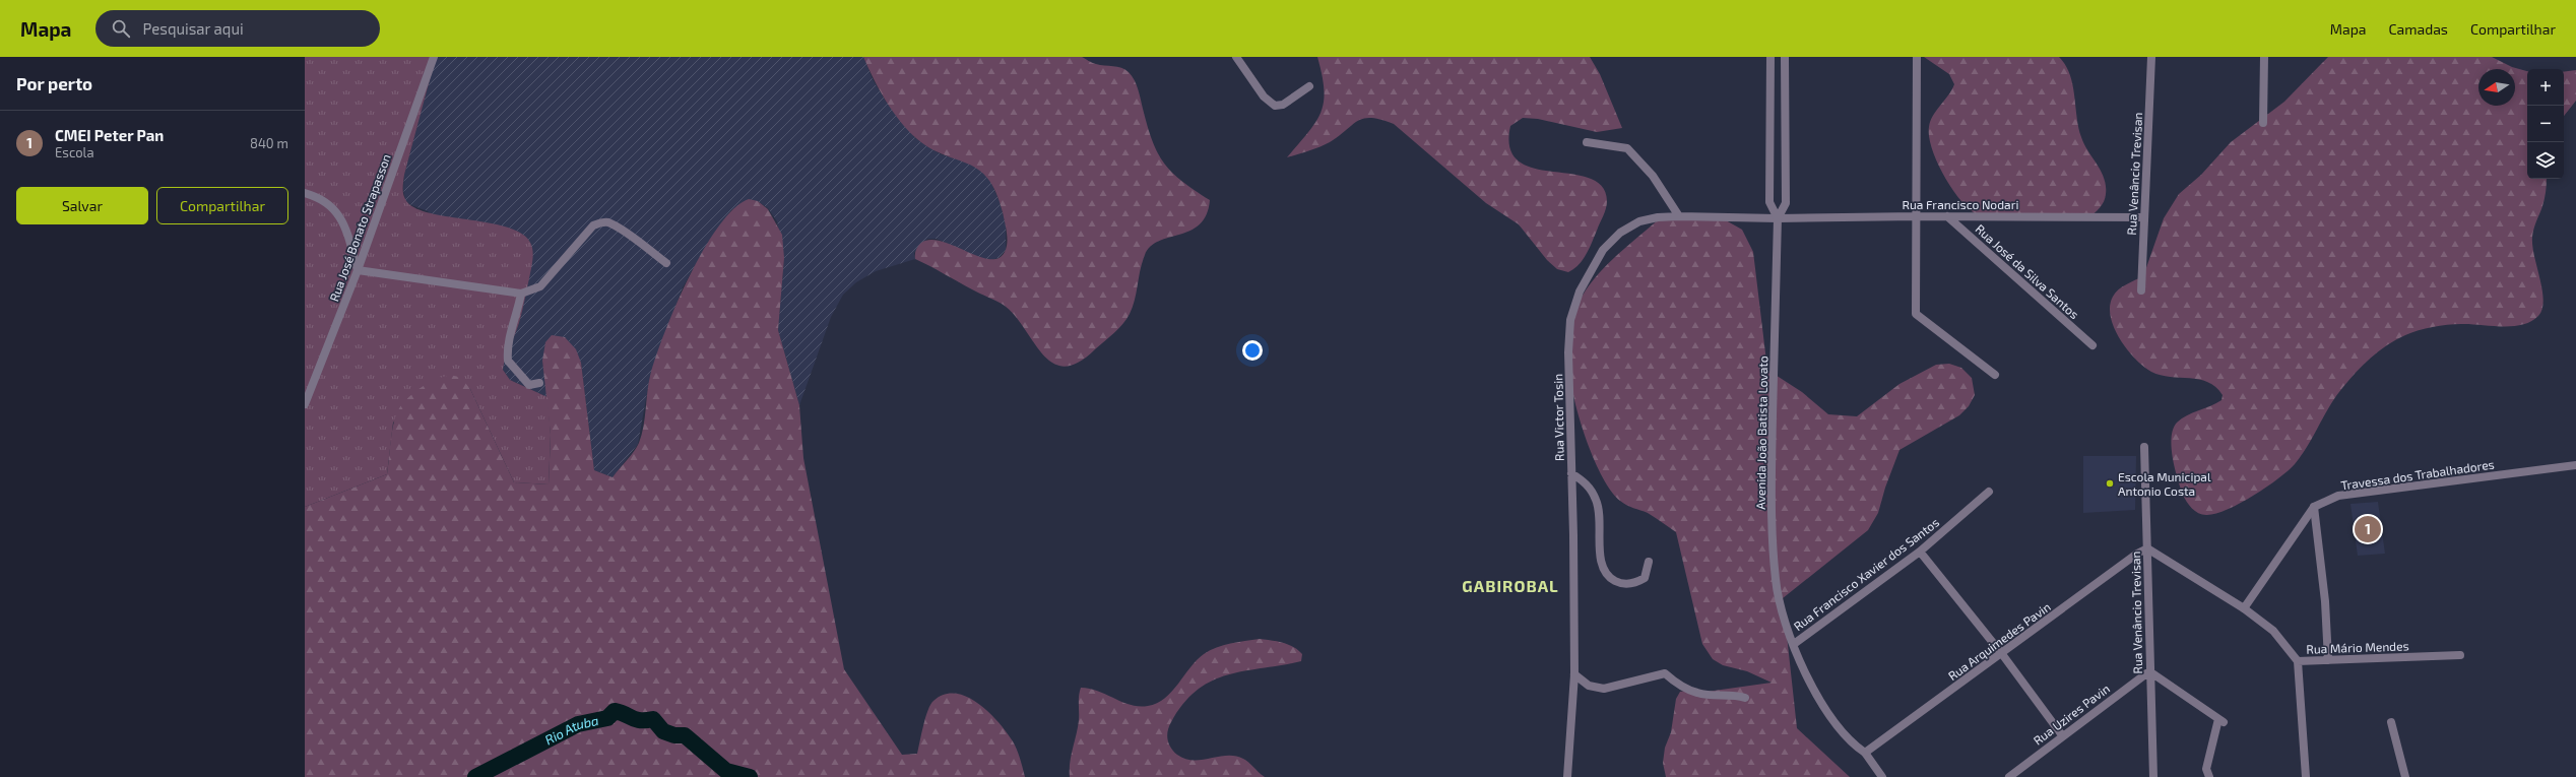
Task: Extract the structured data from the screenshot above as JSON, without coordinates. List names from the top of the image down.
{
  "streets": {
    "street": [
      "Rua Venâncio Trevisan",
      "Rua Francisco Nodari",
      "Rua José Bonato Strapasson",
      "Rua José da Silva Santos",
      "Rua Victor Tosin",
      "Avenida João Batista Lovato",
      "Travessa dos Trabalhadores",
      "Rua Francisco Xavier dos Santos",
      "Rua Arquimedes Pavin",
      "Rua Mário Mendes",
      "Rua Uzires Pavin"
    ]
  },
  "crossings": [
    ["Rua Venâncio Trevisan", "Rua Francisco Nodari"],
    ["Rua Venâncio Trevisan", "Rua Arquimedes Pavin"],
    ["Rua Venâncio Trevisan", "Rua Mário Mendes"],
    ["Rua Venâncio Trevisan", "Rua Uzires Pavin"],
    ["Rua Francisco Nodari", "Rua José da Silva Santos"],
    ["Rua Francisco Nodari", "Rua Victor Tosin"],
    ["Rua Francisco Nodari", "Avenida João Batista Lovato"],
    ["Rua Victor Tosin", "Avenida João Batista Lovato"],
    ["Avenida João Batista Lovato", "Rua Francisco Xavier dos Santos"],
    ["Avenida João Batista Lovato", "Rua Arquimedes Pavin"],
    ["Rua Arquimedes Pavin", "Rua Mário Mendes"]
  ],
  "districts": ["GABIROBAL"],
  "water": ["Rio Atuba"],
  "places": ["Escola Municipal Antonio Costa"],
  "north": "left",
  "page": {
    "header": "Mapa",
    "search": "Pesquisar aqui",
    "nav": ["Mapa", "Camadas", "Compartilhar"],
    "heading": "Por perto",
    "map_buttons": ["+", "−"],
    "list": [
      {
        "mark": "1",
        "name": "CMEI Peter Pan",
        "note": "Escola",
        "value": "840 m"
      }
    ],
    "buttons": ["Salvar", "Compartilhar"],
    "pins": "1"
  }
}
